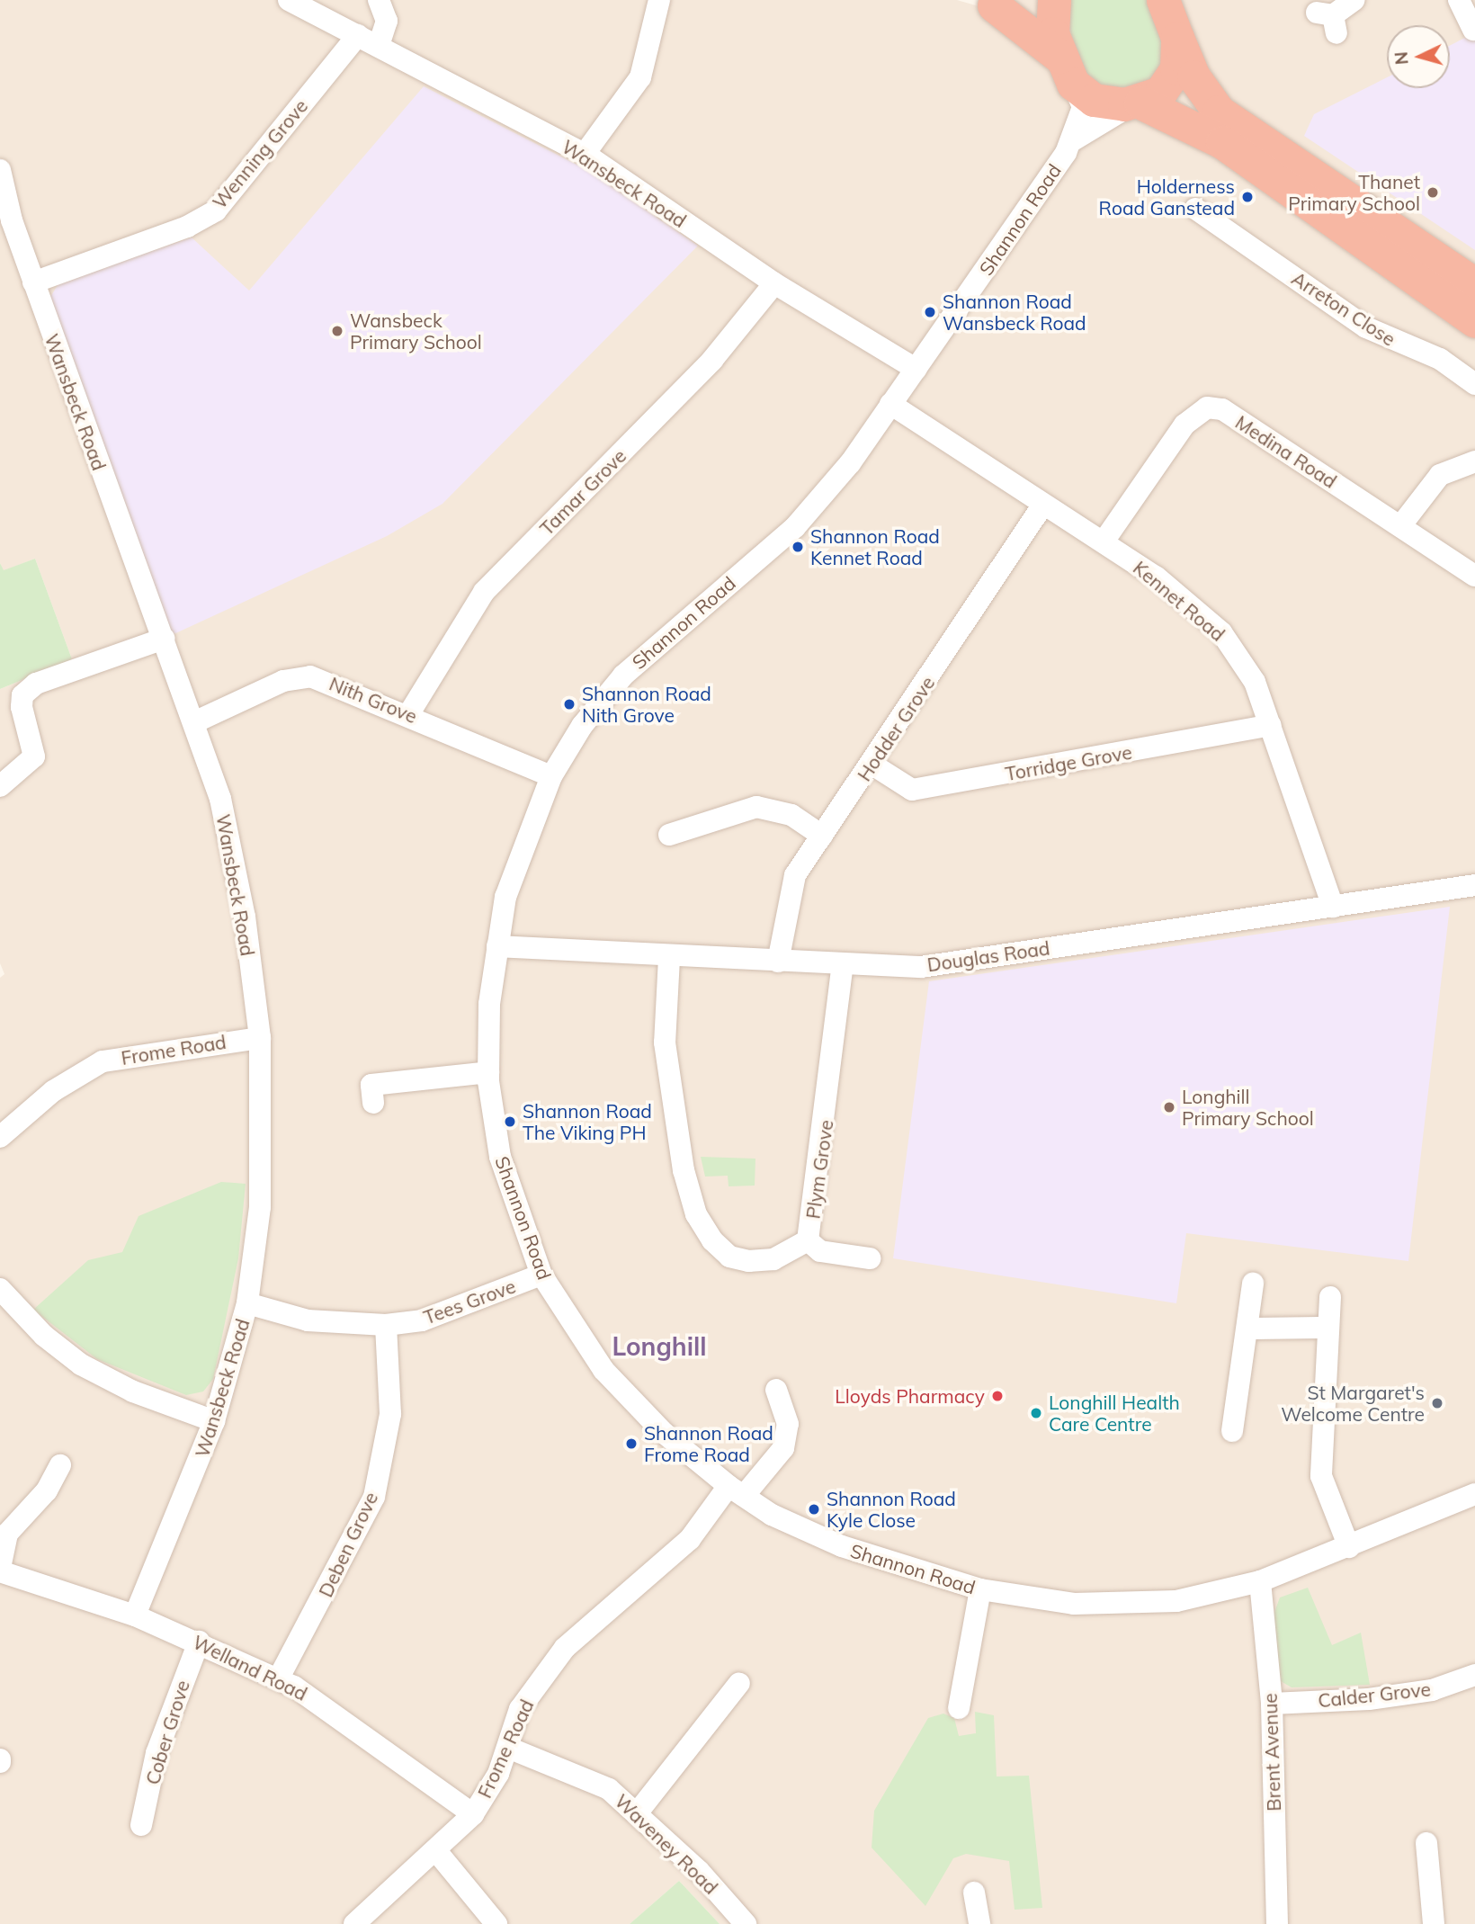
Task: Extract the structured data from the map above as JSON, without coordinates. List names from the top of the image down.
{
  "streets": {
    "street": [
      "Wenning Grove",
      "Wansbeck Road",
      "Shannon Road",
      "Arreton Close",
      "Medina Road",
      "Tamar Grove",
      "Kennet Road",
      "Nith Grove",
      "Hodder Grove",
      "Torridge Grove",
      "Douglas Road",
      "Frome Road",
      "Plym Grove",
      "Tees Grove",
      "Deben Grove",
      "Welland Road",
      "Calder Grove",
      "Cober Grove",
      "Brent Avenue",
      "Waveney Road"
    ]
  },
  "crossings": [
    ["Wenning Grove", "Wansbeck Road"],
    ["Wansbeck Road", "Shannon Road"],
    ["Wansbeck Road", "Tamar Grove"],
    ["Wansbeck Road", "Nith Grove"],
    ["Wansbeck Road", "Frome Road"],
    ["Wansbeck Road", "Tees Grove"],
    ["Wansbeck Road", "Welland Road"],
    ["Shannon Road", "Kennet Road"],
    ["Shannon Road", "Nith Grove"],
    ["Shannon Road", "Douglas Road"],
    ["Shannon Road", "Frome Road"],
    ["Shannon Road", "Tees Grove"],
    ["Shannon Road", "Brent Avenue"],
    ["Medina Road", "Kennet Road"],
    ["Tamar Grove", "Nith Grove"],
    ["Kennet Road", "Hodder Grove"],
    ["Kennet Road", "Torridge Grove"],
    ["Kennet Road", "Douglas Road"],
    ["Hodder Grove", "Torridge Grove"],
    ["Hodder Grove", "Douglas Road"],
    ["Douglas Road", "Plym Grove"],
    ["Frome Road", "Welland Road"],
    ["Frome Road", "Waveney Road"],
    ["Tees Grove", "Deben Grove"],
    ["Deben Grove", "Welland Road"],
    ["Welland Road", "Cober Grove"],
    ["Calder Grove", "Brent Avenue"]
  ],
  "districts": ["Longhill"],
  "places": [
    "Thanet Primary School",
    "Holderness Road Ganstead",
    "Shannon Road Wansbeck Road",
    "Wansbeck Primary School",
    "Shannon Road Kennet Road",
    "Shannon Road Nith Grove",
    "Longhill Primary School",
    "Shannon Road The Viking PH",
    "Lloyds Pharmacy",
    "St Margaret's Welcome Centre",
    "Longhill Health Care Centre",
    "Shannon Road Frome Road",
    "Shannon Road Kyle Close"
  ],
  "north": "left"
}
